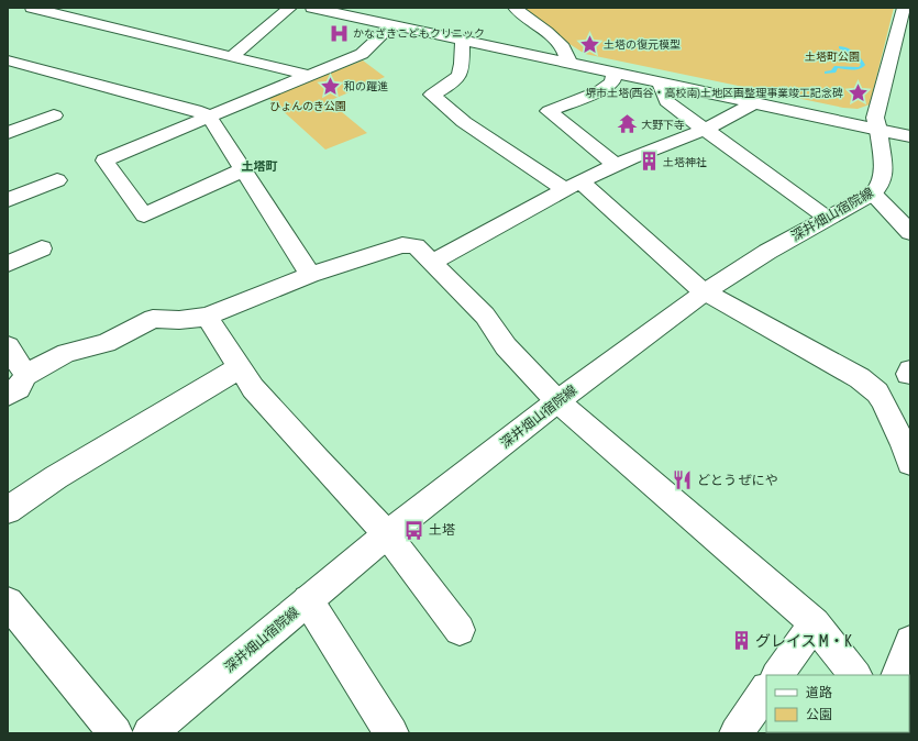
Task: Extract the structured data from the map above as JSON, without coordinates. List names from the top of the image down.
{
  "streets": {
    "street": ["深井畑山宿院線"]
  },
  "districts": ["土塔町"],
  "parks": ["土塔町公園", "ひょんのき公園"],
  "places": {
    "hospital": ["かなざきこどもクリニック"],
    "place": ["土塔の復元模型", "和の躍進", "堺市土塔(西谷・高校南)土地区画整理事業竣工記念碑"],
    "temple": ["大野下寺"],
    "building": ["土塔神社", "グレイス M・K"],
    "restaurant": ["どとう ぜにや"],
    "bus stop": ["土塔"]
  },
  "legend": ["道路", "公園"]
}
